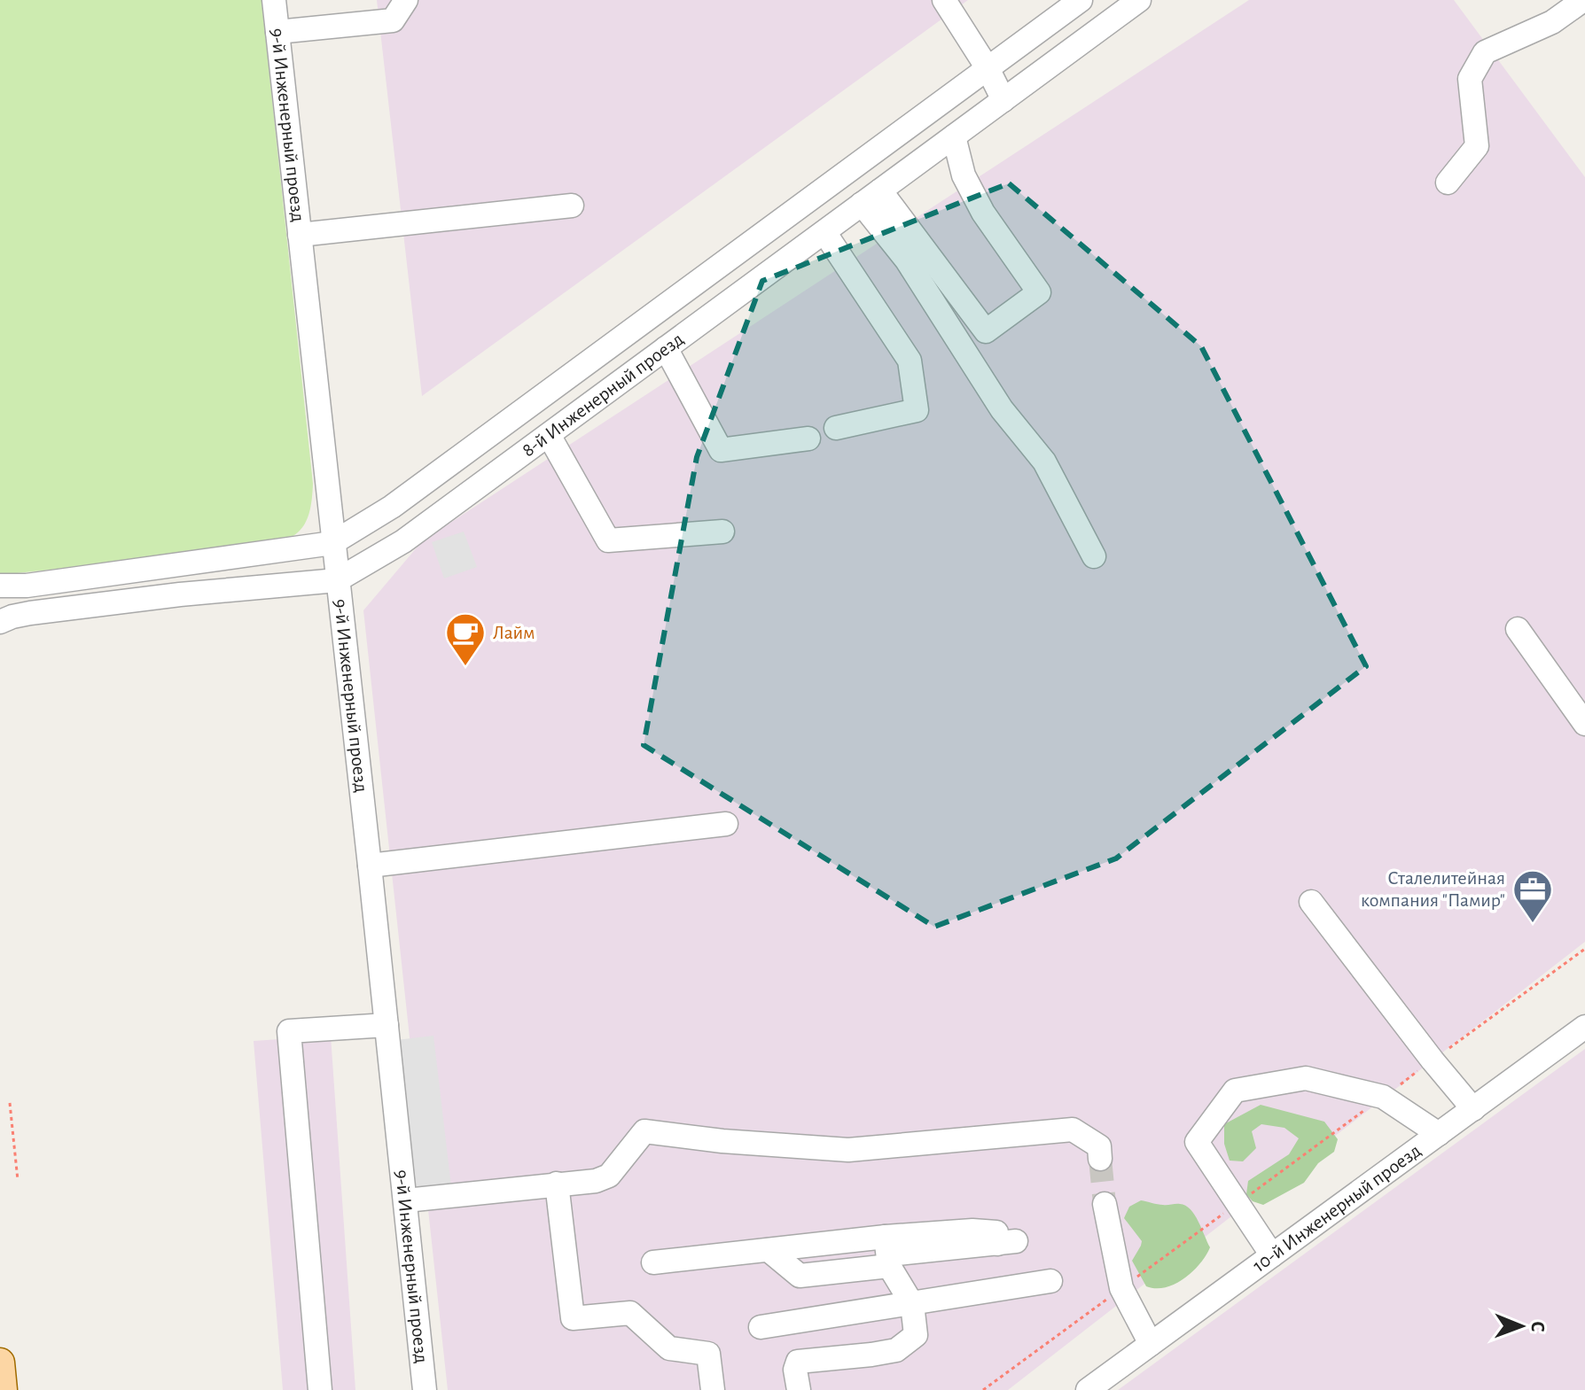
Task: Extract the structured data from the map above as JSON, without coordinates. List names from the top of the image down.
{
  "streets": {
    "street": ["9-й Инженерный проезд", "8-й Инженерный проезд", "10-й Инженерный проезд"]
  },
  "crossings": [
    ["9-й Инженерный проезд", "8-й Инженерный проезд"]
  ],
  "places": {
    "cafe": ["Лайм"],
    "office": ["Сталелитейная компания \"Памир\""]
  },
  "north": "right"
}
